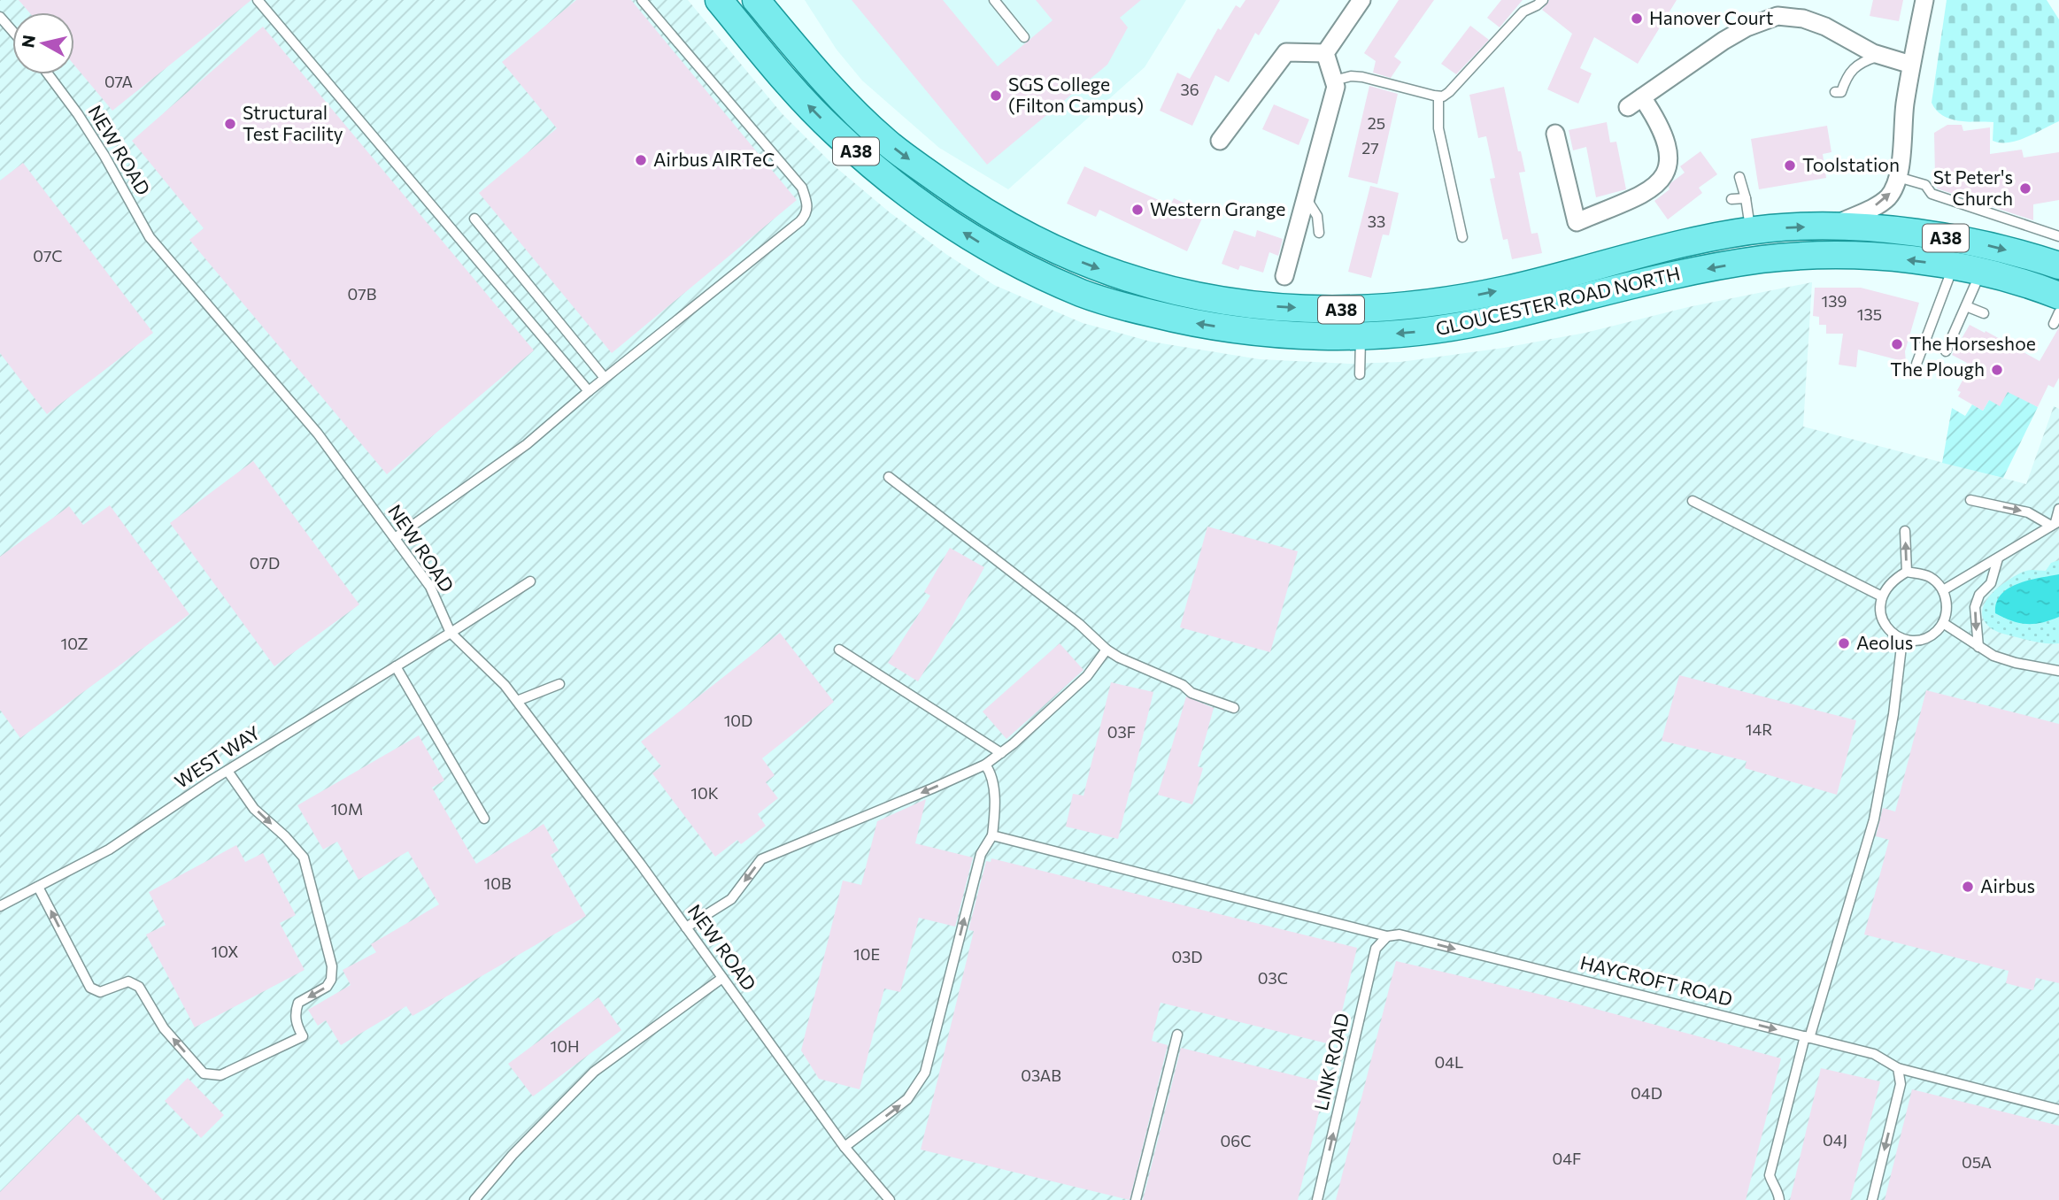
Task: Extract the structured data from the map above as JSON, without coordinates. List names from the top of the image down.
{
  "streets": {
    "main road": ["A38", "GLOUCESTER ROAD NORTH"],
    "lane": [
      "NEW ROAD",
      "WEST WAY",
      "HAYCROFT ROAD",
      "LINK ROAD"
    ]
  },
  "crossings": [
    ["NEW ROAD", "WEST WAY"],
    ["HAYCROFT ROAD", "LINK ROAD"]
  ],
  "one_way": ["HAYCROFT ROAD", "LINK ROAD"],
  "places": [
    "Hanover Court",
    "SGS College (Filton Campus)",
    "Structural Test Facility",
    "Airbus AIRTeC",
    "Toolstation",
    "St Peter's Church",
    "Western Grange",
    "The Horseshoe",
    "The Plough",
    "Aeolus",
    "Airbus"
  ],
  "house_numbers": [
    "07A",
    "36",
    "25",
    "27",
    "33",
    "07C",
    "07B",
    "139",
    "135",
    "07D",
    "10Z",
    "10D",
    "14R",
    "03F",
    "10K",
    "10M",
    "10B",
    "10X",
    "10E",
    "03D",
    "03C",
    "10H",
    "04L",
    "03AB",
    "04D",
    "04J",
    "06C",
    "04F",
    "05A"
  ],
  "north": "left"
}
